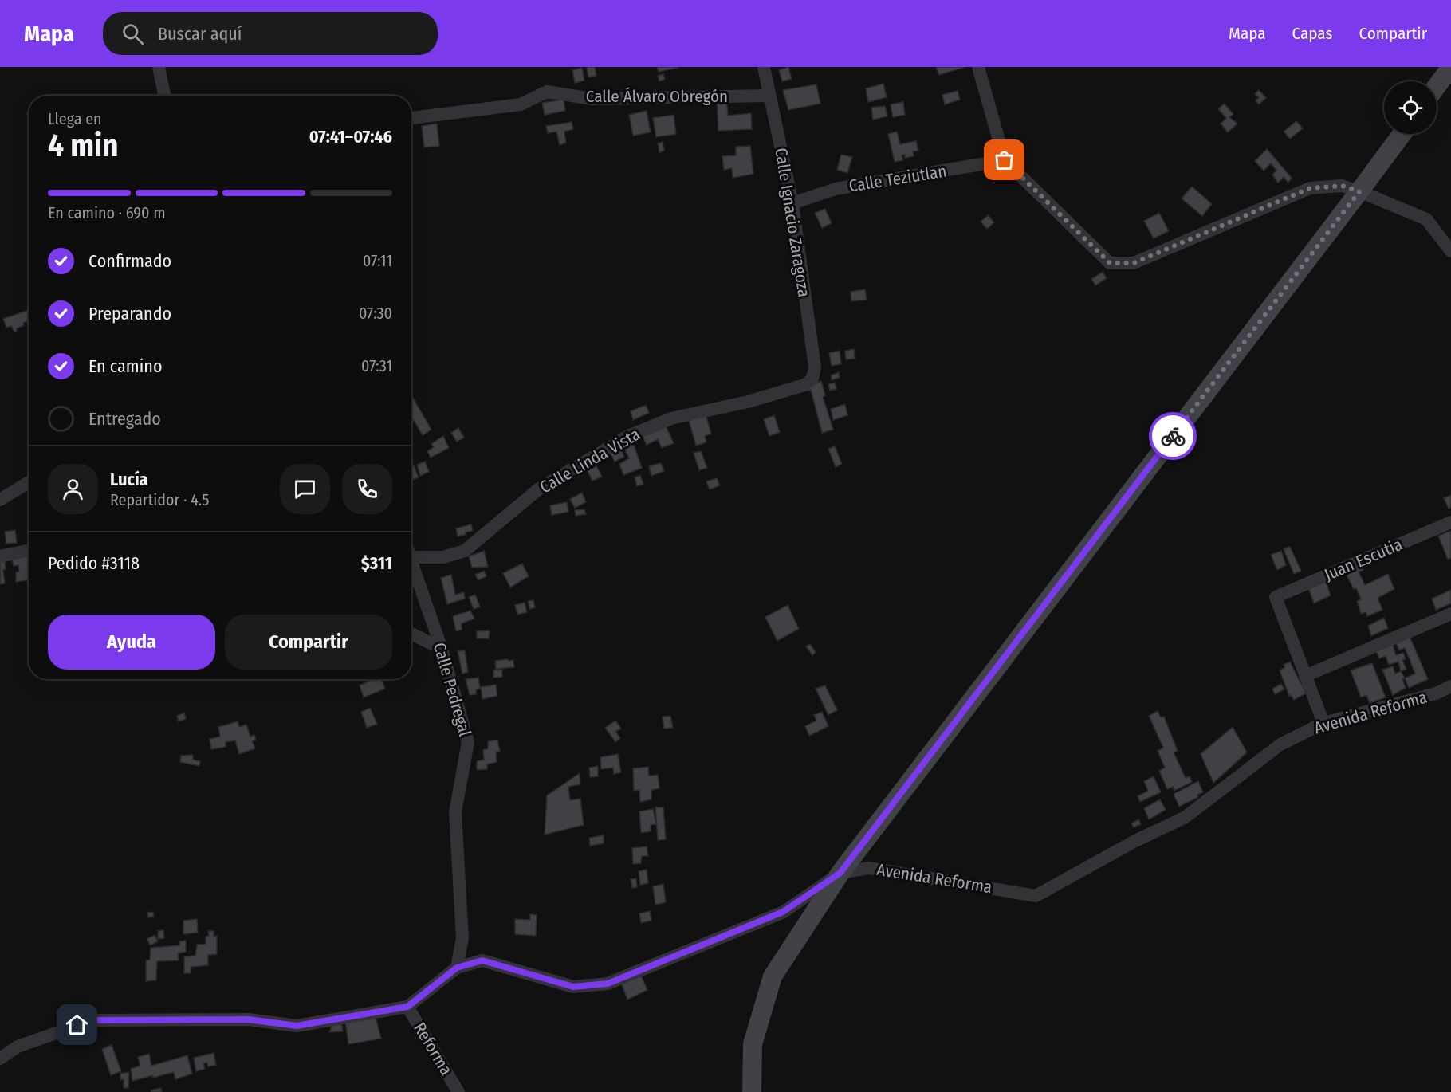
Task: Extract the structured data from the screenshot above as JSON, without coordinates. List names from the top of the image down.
{
  "streets": {
    "street": [
      "Calle Álvaro Obregón",
      "Calle Teziutlan",
      "Calle Ignacio Zaragoza",
      "Calle Linda Vista",
      "Juan Escutia",
      "Calle Pedregal",
      "Avenida Reforma",
      "Reforma"
    ]
  },
  "crossings": [
    ["Calle Álvaro Obregón", "Calle Ignacio Zaragoza"],
    ["Calle Teziutlan", "Calle Ignacio Zaragoza"],
    ["Calle Ignacio Zaragoza", "Calle Linda Vista"],
    ["Calle Pedregal", "Avenida Reforma"],
    ["Avenida Reforma", "Reforma"]
  ],
  "page": {
    "header": "Mapa",
    "search": "Buscar aquí",
    "nav": ["Mapa", "Capas", "Compartir"],
    "heading": ["4 min", "Llega en", "07:41–07:46"],
    "panel": [
      "Lucía",
      "Repartidor · 4.5",
      "Pedido #3118",
      "$311"
    ],
    "bar": "En camino · 690 m",
    "list": [
      ["Confirmado", "07:11"],
      ["Preparando", "07:30"],
      ["En camino", "07:31"],
      "Entregado"
    ],
    "buttons": ["Ayuda", "Compartir"]
  }
}
